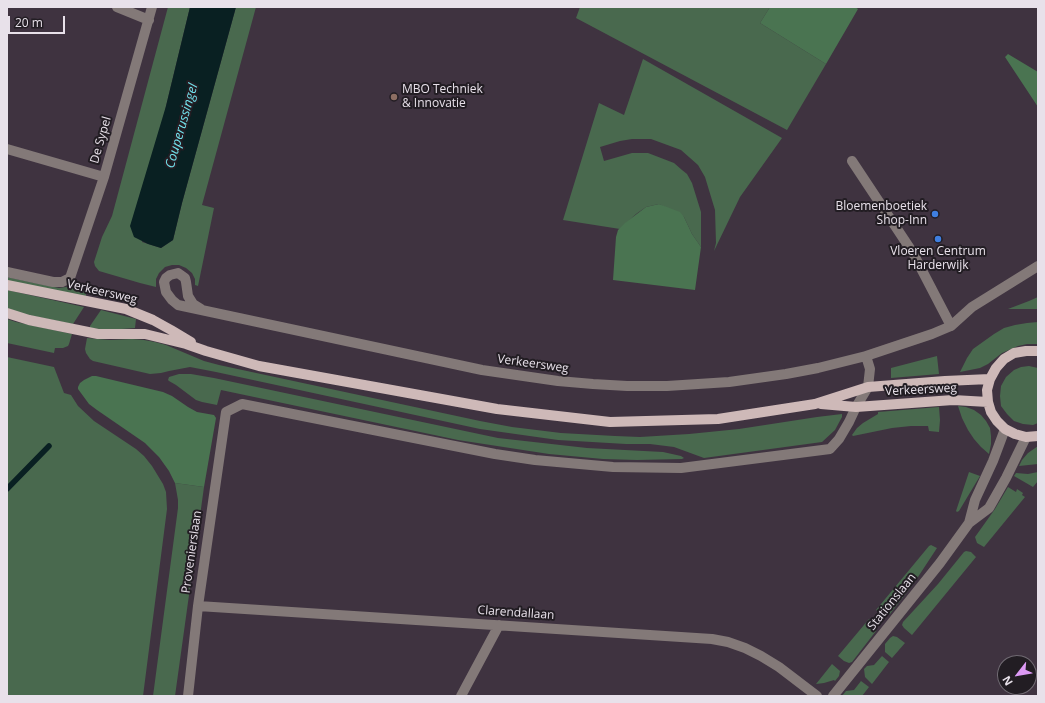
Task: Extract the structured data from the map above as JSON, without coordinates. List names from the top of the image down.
{
  "streets": {
    "main road": ["Verkeersweg"],
    "street": [
      "De Sypel",
      "Provenierslaan",
      "Stationslaan",
      "Clarendallaan"
    ]
  },
  "crossings": [
    ["Verkeersweg", "Provenierslaan"],
    ["Provenierslaan", "Clarendallaan"]
  ],
  "water": ["Couperussingel"],
  "places": ["MBO Techniek & Innovatie", "Bloemenboetiek Shop-Inn", "Vloeren Centrum Harderwijk"],
  "scale_bar": "20 m",
  "north": "bottom left"
}
